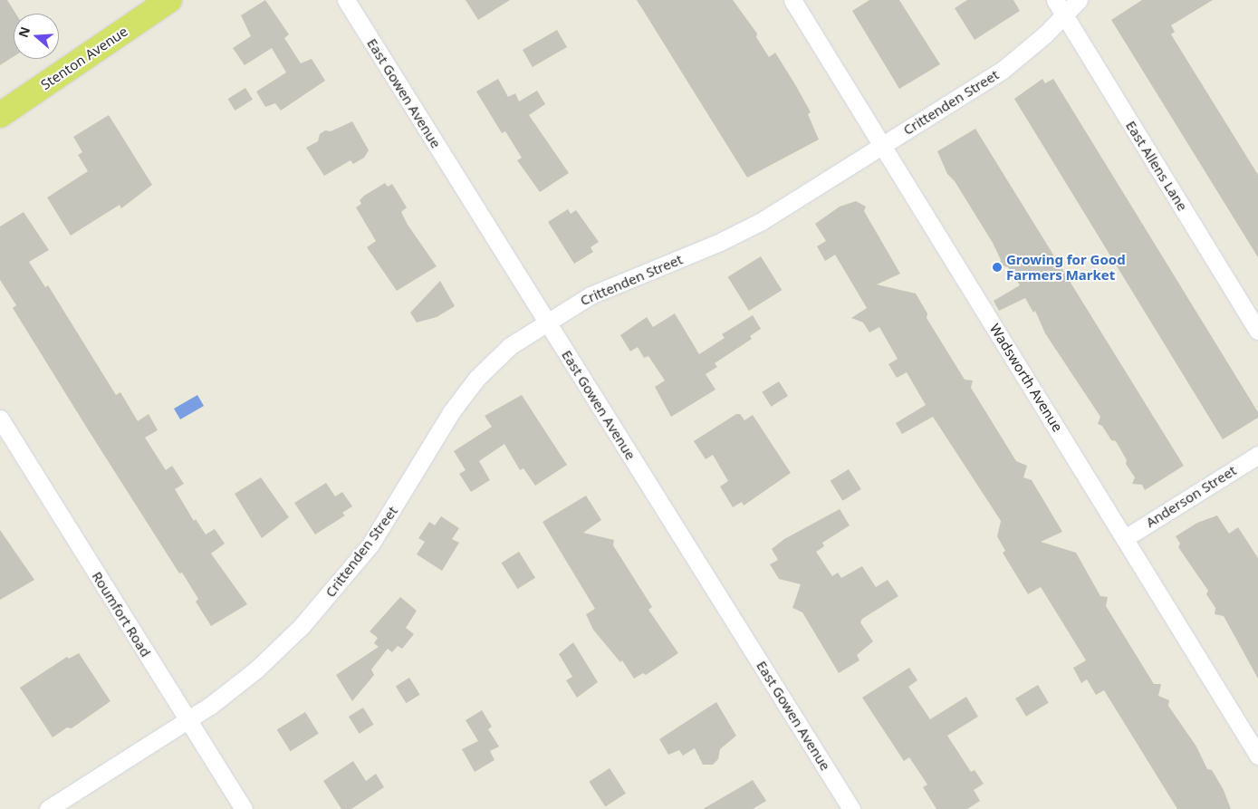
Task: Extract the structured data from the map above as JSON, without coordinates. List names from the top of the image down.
{
  "streets": {
    "main road": ["Stenton Avenue"],
    "street": [
      "East Gowen Avenue",
      "Crittenden Street",
      "East Allens Lane",
      "Wadsworth Avenue",
      "Anderson Street",
      "Roumfort Road"
    ]
  },
  "crossings": [
    ["East Gowen Avenue", "Crittenden Street"],
    ["Crittenden Street", "East Allens Lane"],
    ["Crittenden Street", "Wadsworth Avenue"],
    ["Crittenden Street", "Roumfort Road"],
    ["Wadsworth Avenue", "Anderson Street"]
  ],
  "places": ["Growing for Good Farmers Market"],
  "north": "left"
}
